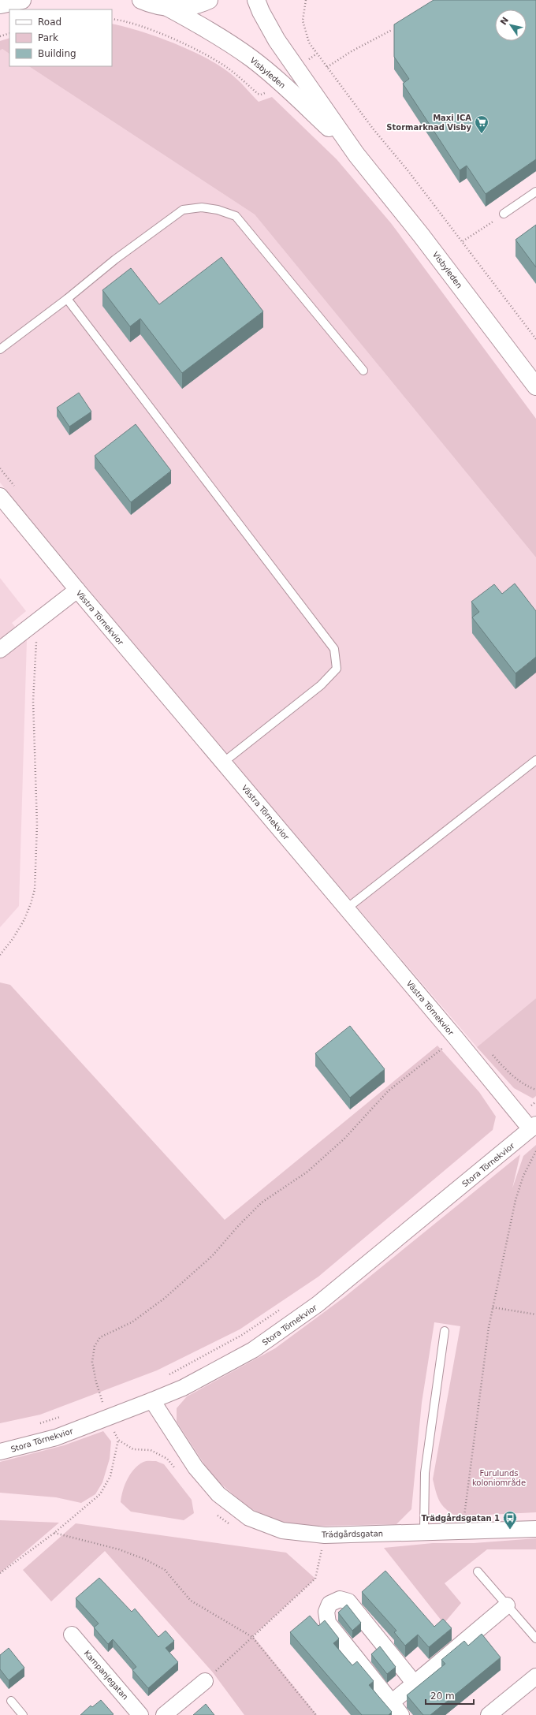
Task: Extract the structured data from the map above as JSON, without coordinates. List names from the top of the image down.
{
  "streets": {
    "main road": ["Visbyleden"],
    "street": [
      "Västra Törnekvior",
      "Stora Törnekvior",
      "Trädgårdsgatan",
      "Kampanjegatan"
    ]
  },
  "crossings": [
    ["Västra Törnekvior", "Stora Törnekvior"],
    ["Stora Törnekvior", "Trädgårdsgatan"]
  ],
  "parks": ["Furulunds koloniområde"],
  "places": {
    "supermarket": ["Maxi ICA Stormarknad Visby"],
    "bus stop": ["Trädgårdsgatan 1"]
  },
  "legend": ["Road", "Park", "Building"],
  "scale_bar": "20 m",
  "north": "top left"
}
